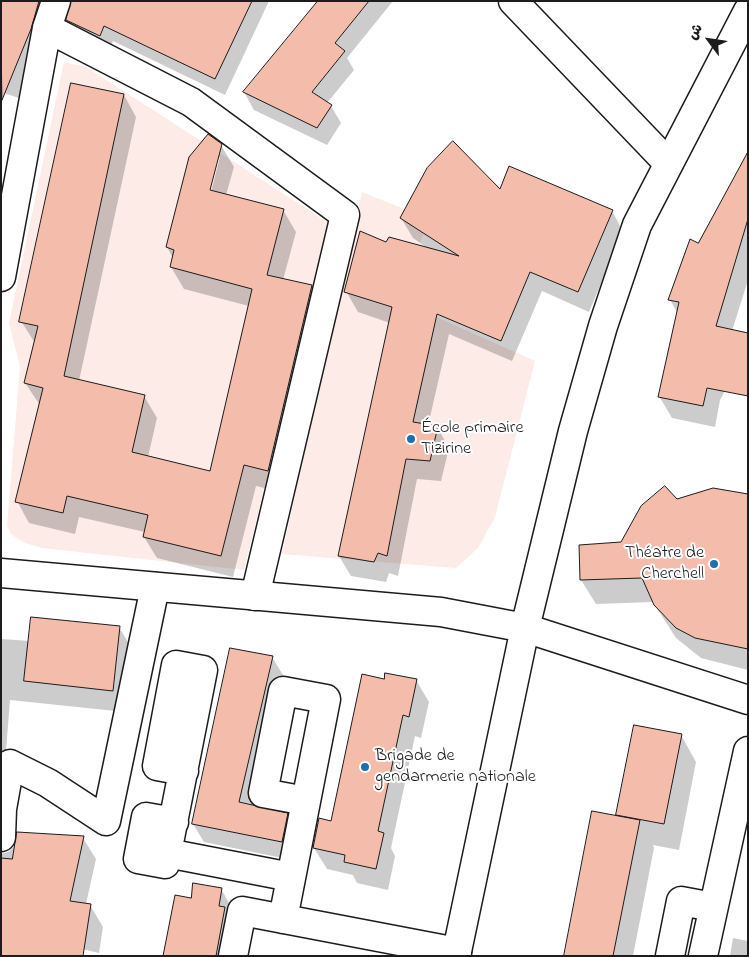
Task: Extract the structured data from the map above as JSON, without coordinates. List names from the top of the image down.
{
  "places": ["École primaire Tizirine", "Théatre de Cherchell", "Brigade de gendarmerie nationale"],
  "north": "top left"
}
